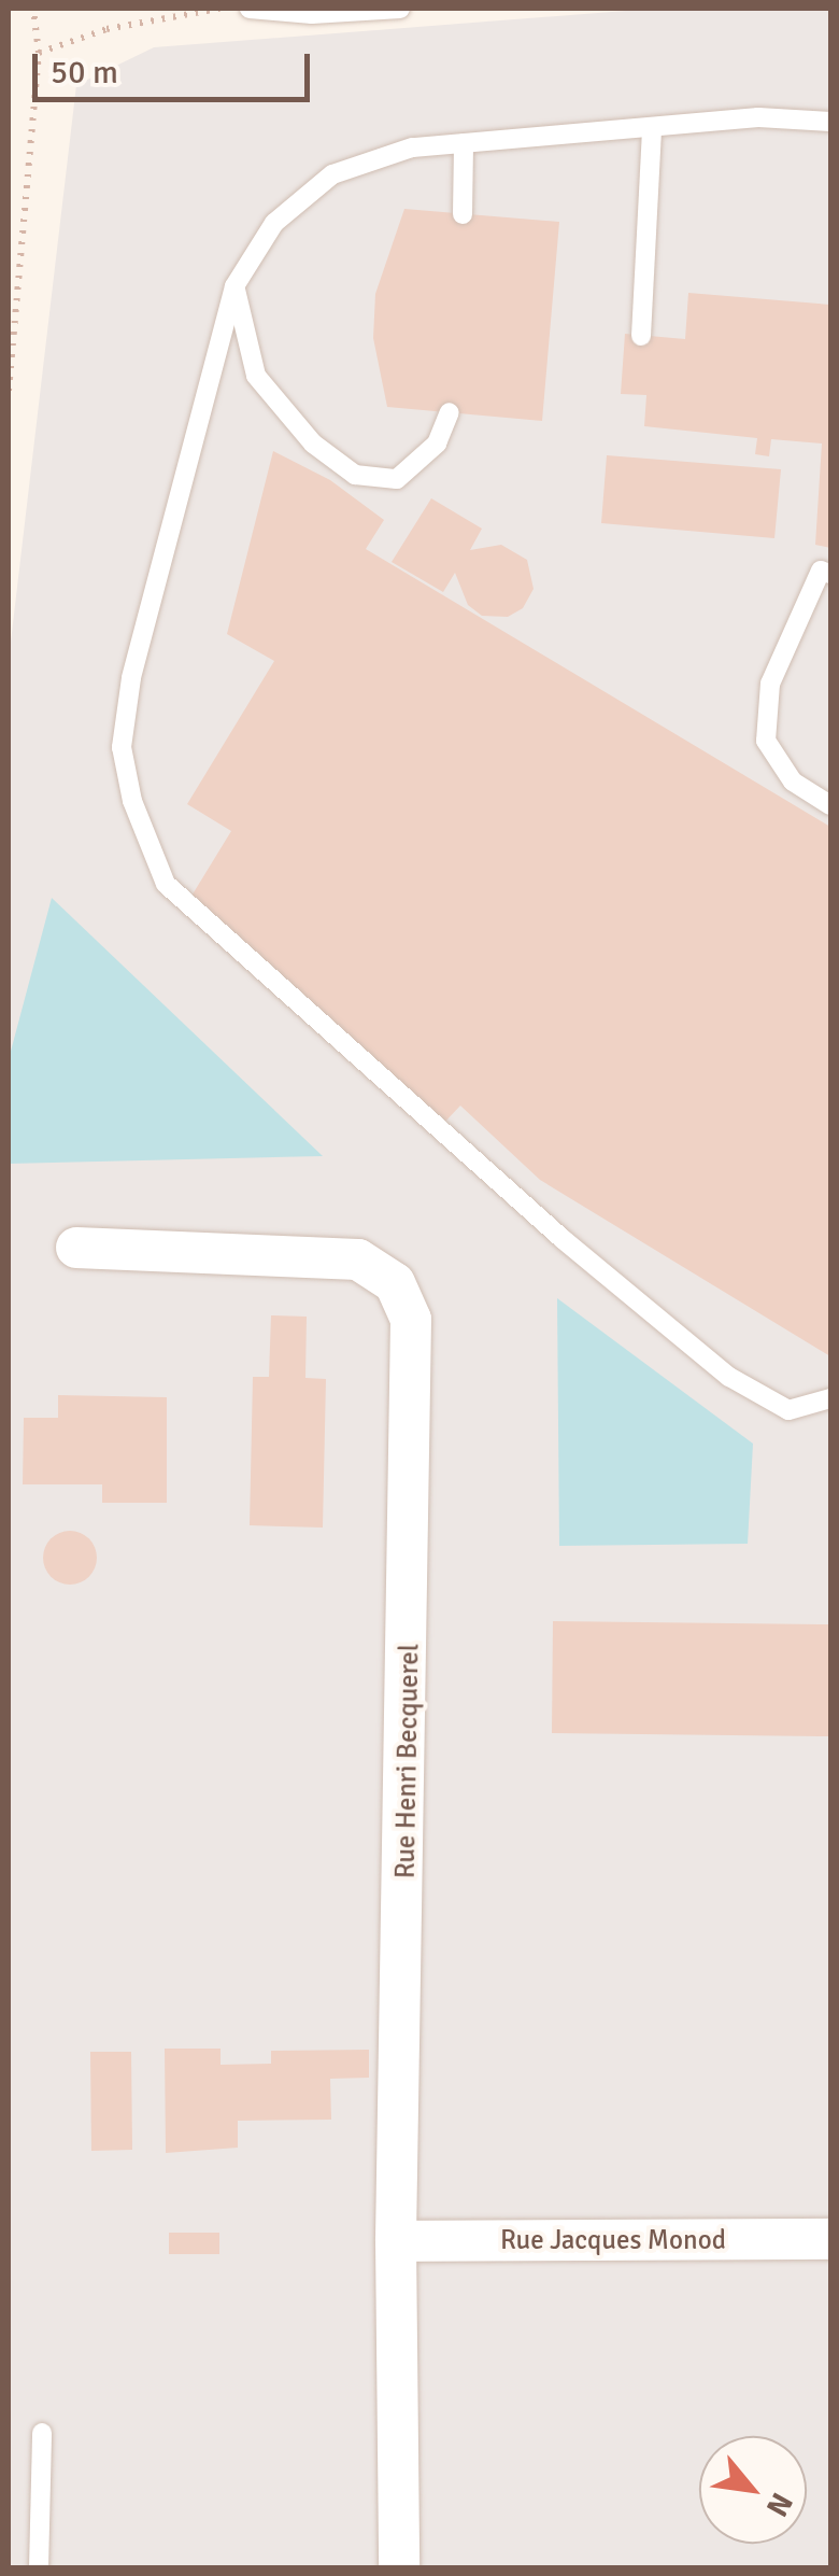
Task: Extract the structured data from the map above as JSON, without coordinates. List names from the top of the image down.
{
  "streets": {
    "street": ["Rue Henri Becquerel", "Rue Jacques Monod"]
  },
  "crossings": [
    ["Rue Henri Becquerel", "Rue Jacques Monod"]
  ],
  "scale_bar": "50 m",
  "north": "bottom right"
}
